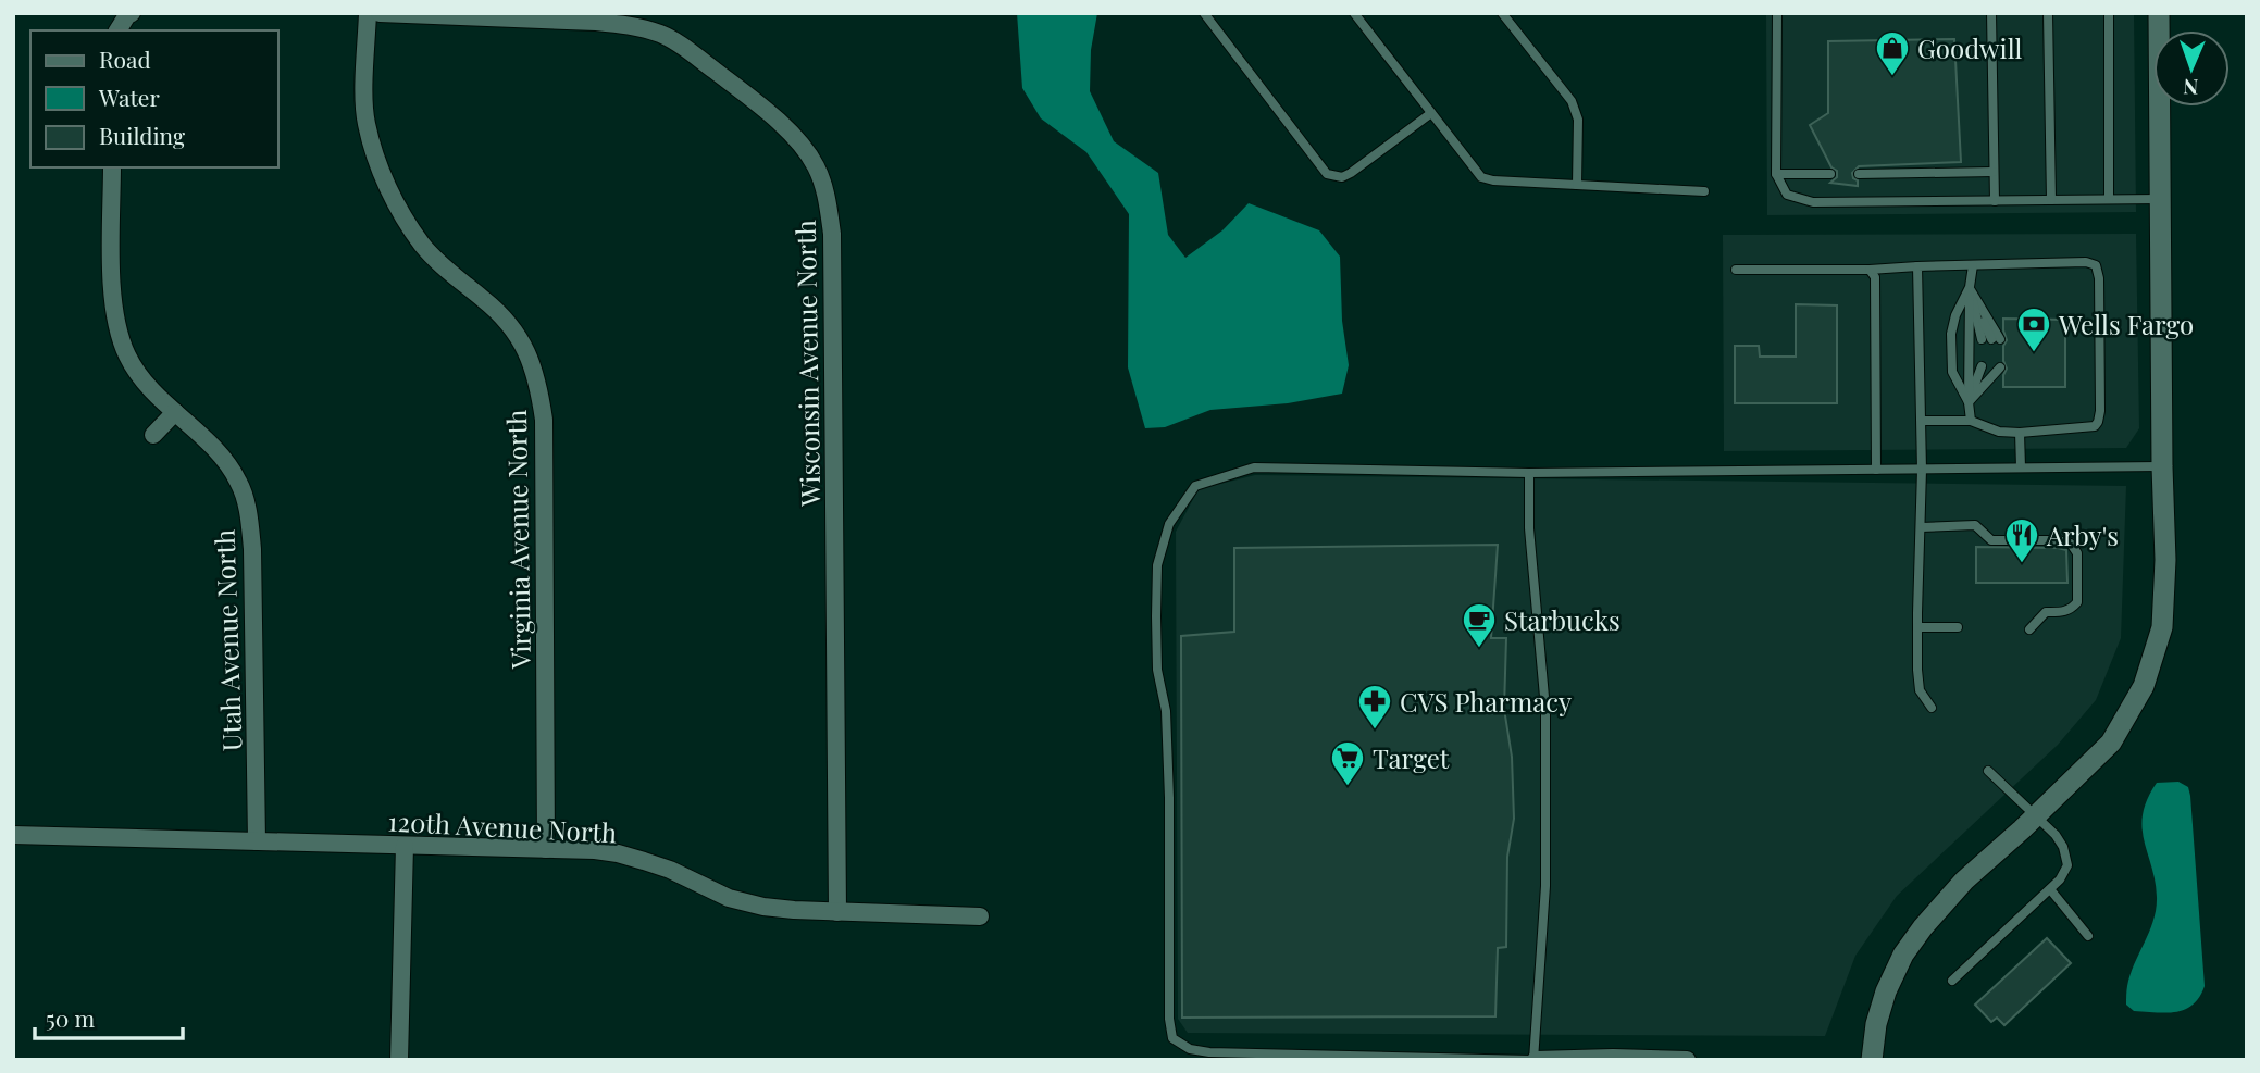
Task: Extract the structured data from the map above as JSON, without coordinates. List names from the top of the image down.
{
  "streets": {
    "street": [
      "Wisconsin Avenue North",
      "Virginia Avenue North",
      "Utah Avenue North",
      "120th Avenue North"
    ]
  },
  "crossings": [
    ["Wisconsin Avenue North", "120th Avenue North"],
    ["Virginia Avenue North", "120th Avenue North"],
    ["Utah Avenue North", "120th Avenue North"]
  ],
  "places": {
    "shop": ["Goodwill"],
    "bank": ["Wells Fargo"],
    "restaurant": ["Arby's"],
    "cafe": ["Starbucks"],
    "pharmacy": ["CVS Pharmacy"],
    "supermarket": ["Target"]
  },
  "legend": ["Road", "Water", "Building"],
  "scale_bar": "50 m",
  "north": "bottom"
}
